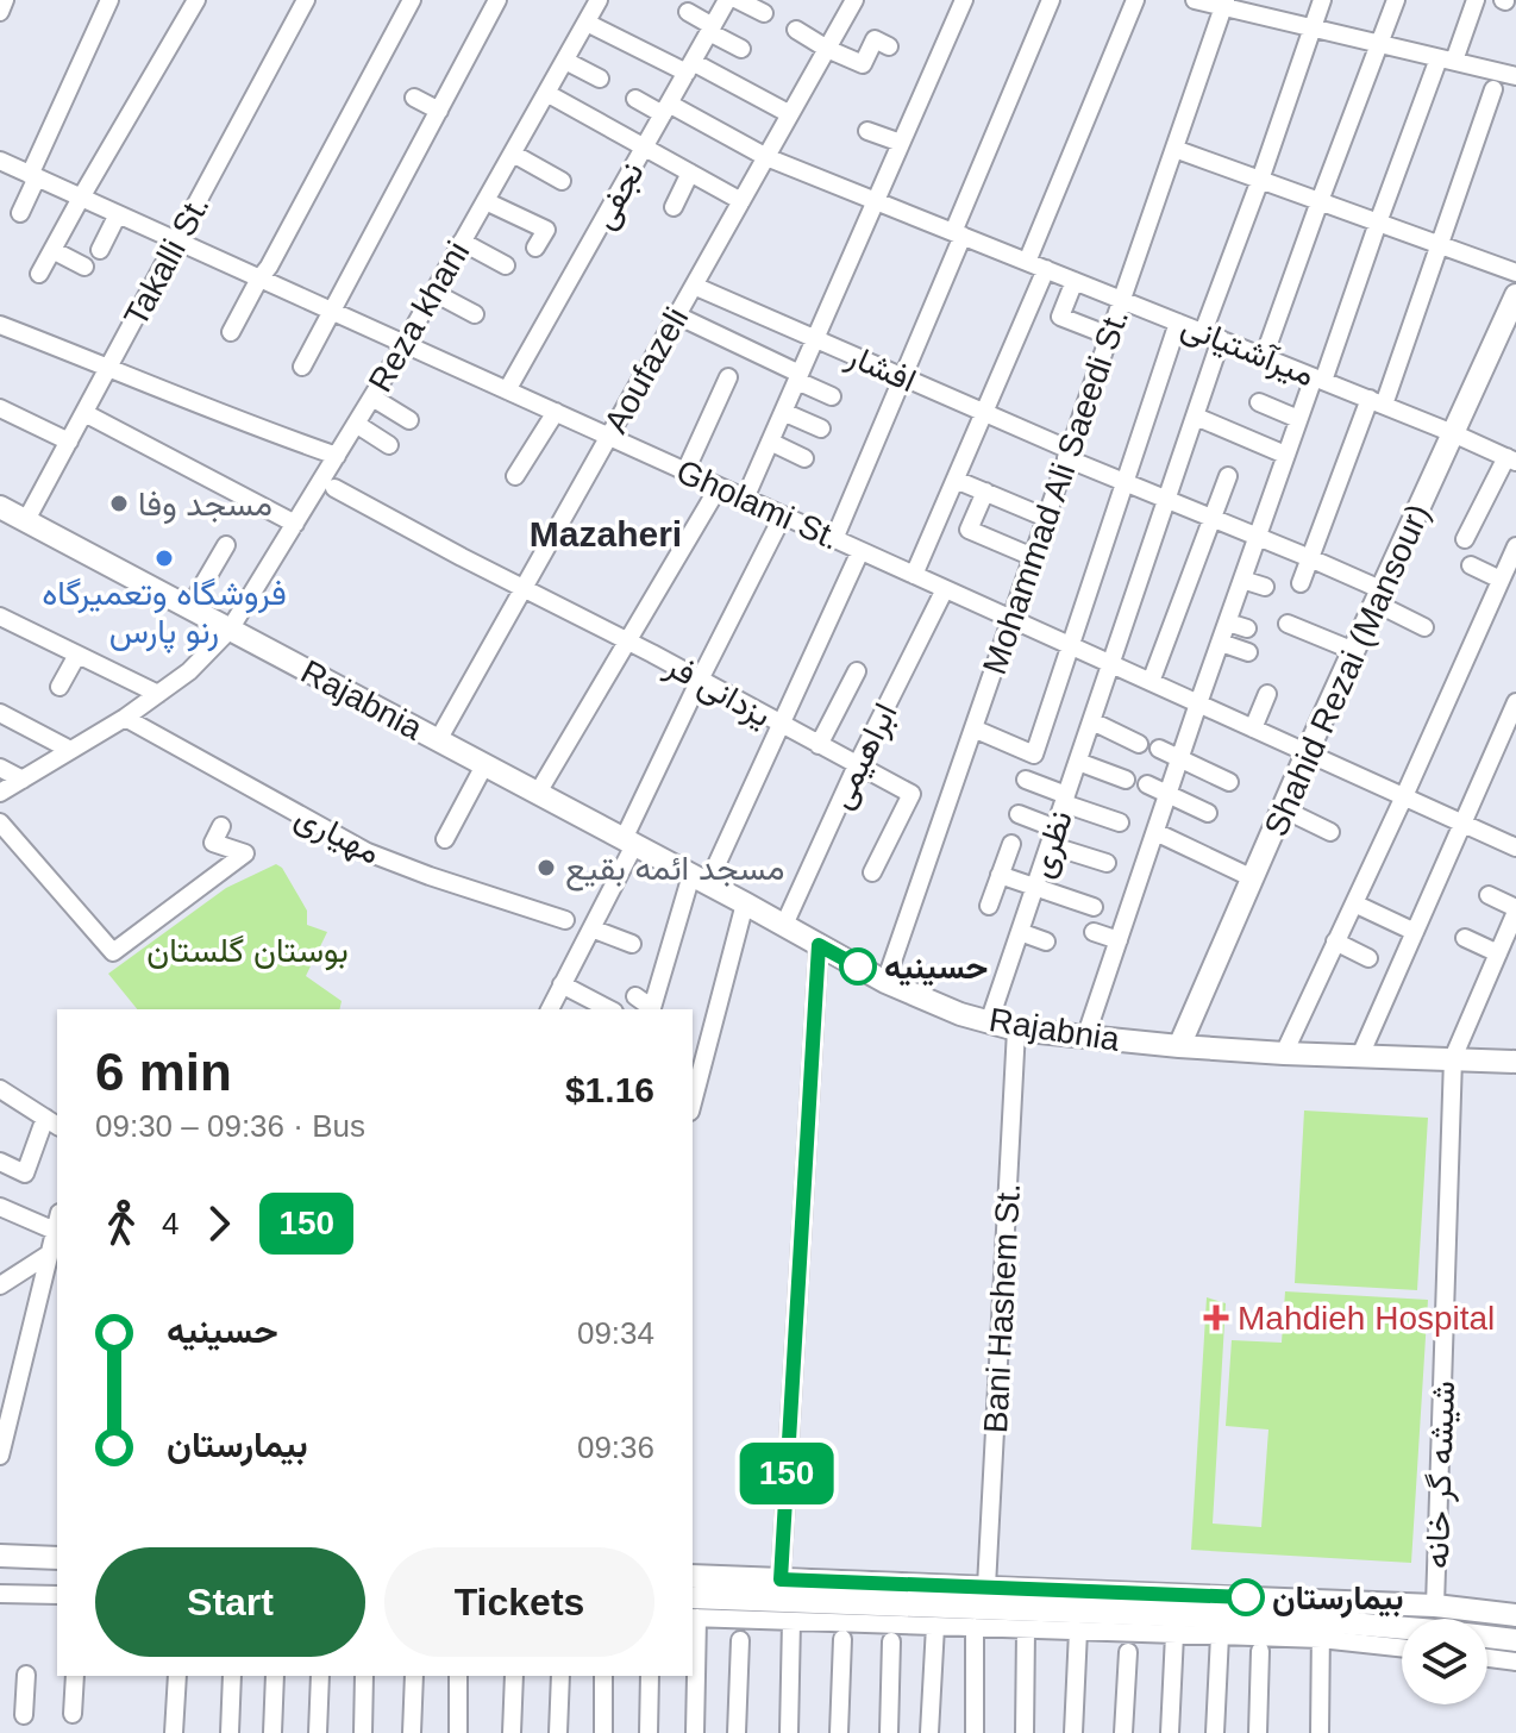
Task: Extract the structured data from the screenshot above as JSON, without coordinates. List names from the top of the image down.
{
  "streets": {
    "main road": ["Shahid Rezai (Mansour)", "Rajabnia"],
    "street": [
      "نجفی",
      "Takalli St.",
      "Reza khani",
      "میرآشتیانی",
      "افشار",
      "Aoufazeli",
      "Mohammad Ali Saeedi St.",
      "Gholami St.",
      "یزدانی فر",
      "ابراهیمی",
      "مهیاری",
      "نظری",
      "Bani Hashem St.",
      "شیشه گر خانه"
    ]
  },
  "crossings": [
    ["نجفی", "میرآشتیانی"],
    ["نجفی", "Gholami St."],
    ["Takalli St.", "Gholami St."],
    ["Takalli St.", "Rajabnia"],
    ["Reza khani", "Gholami St."],
    ["Reza khani", "Rajabnia"],
    ["Reza khani", "مهیاری"],
    ["میرآشتیانی", "Aoufazeli"],
    ["میرآشتیانی", "Mohammad Ali Saeedi St."],
    ["میرآشتیانی", "Shahid Rezai (Mansour)"],
    ["میرآشتیانی", "نظری"],
    ["افشار", "Aoufazeli"],
    ["افشار", "Mohammad Ali Saeedi St."],
    ["افشار", "Shahid Rezai (Mansour)"],
    ["افشار", "نظری"],
    ["Aoufazeli", "Gholami St."],
    ["Aoufazeli", "یزدانی فر"],
    ["Aoufazeli", "Rajabnia"],
    ["Mohammad Ali Saeedi St.", "Gholami St."],
    ["Mohammad Ali Saeedi St.", "Rajabnia"],
    ["Gholami St.", "Shahid Rezai (Mansour)"],
    ["Gholami St.", "ابراهیمی"],
    ["Gholami St.", "نظری"],
    ["Shahid Rezai (Mansour)", "Rajabnia"],
    ["یزدانی فر", "ابراهیمی"],
    ["Rajabnia", "ابراهیمی"],
    ["Rajabnia", "نظری"],
    ["Rajabnia", "Bani Hashem St."],
    ["Rajabnia", "شیشه گر خانه"]
  ],
  "districts": ["Mazaheri"],
  "parks": ["بوستان گلستان"],
  "places": {
    "other": [
      "مسجد وفا",
      "فروشگاه وتعمیرگاه رنو پارس",
      "مسجد ائمه بقیع",
      "حسینیه",
      "بیمارستان"
    ],
    "health": ["Mahdieh Hospital"]
  },
  "lines": ["bus line 150"],
  "page": {
    "on_map": "150",
    "heading": ["6 min", "09:30 – 09:36 · Bus", "$1.16"],
    "legs": ["4", "150"],
    "list": [
      {
        "name": "حسینیه",
        "value": "09:34"
      },
      {
        "name": "بیمارستان",
        "value": "09:36"
      }
    ],
    "buttons": ["Start", "Tickets"]
  }
}
